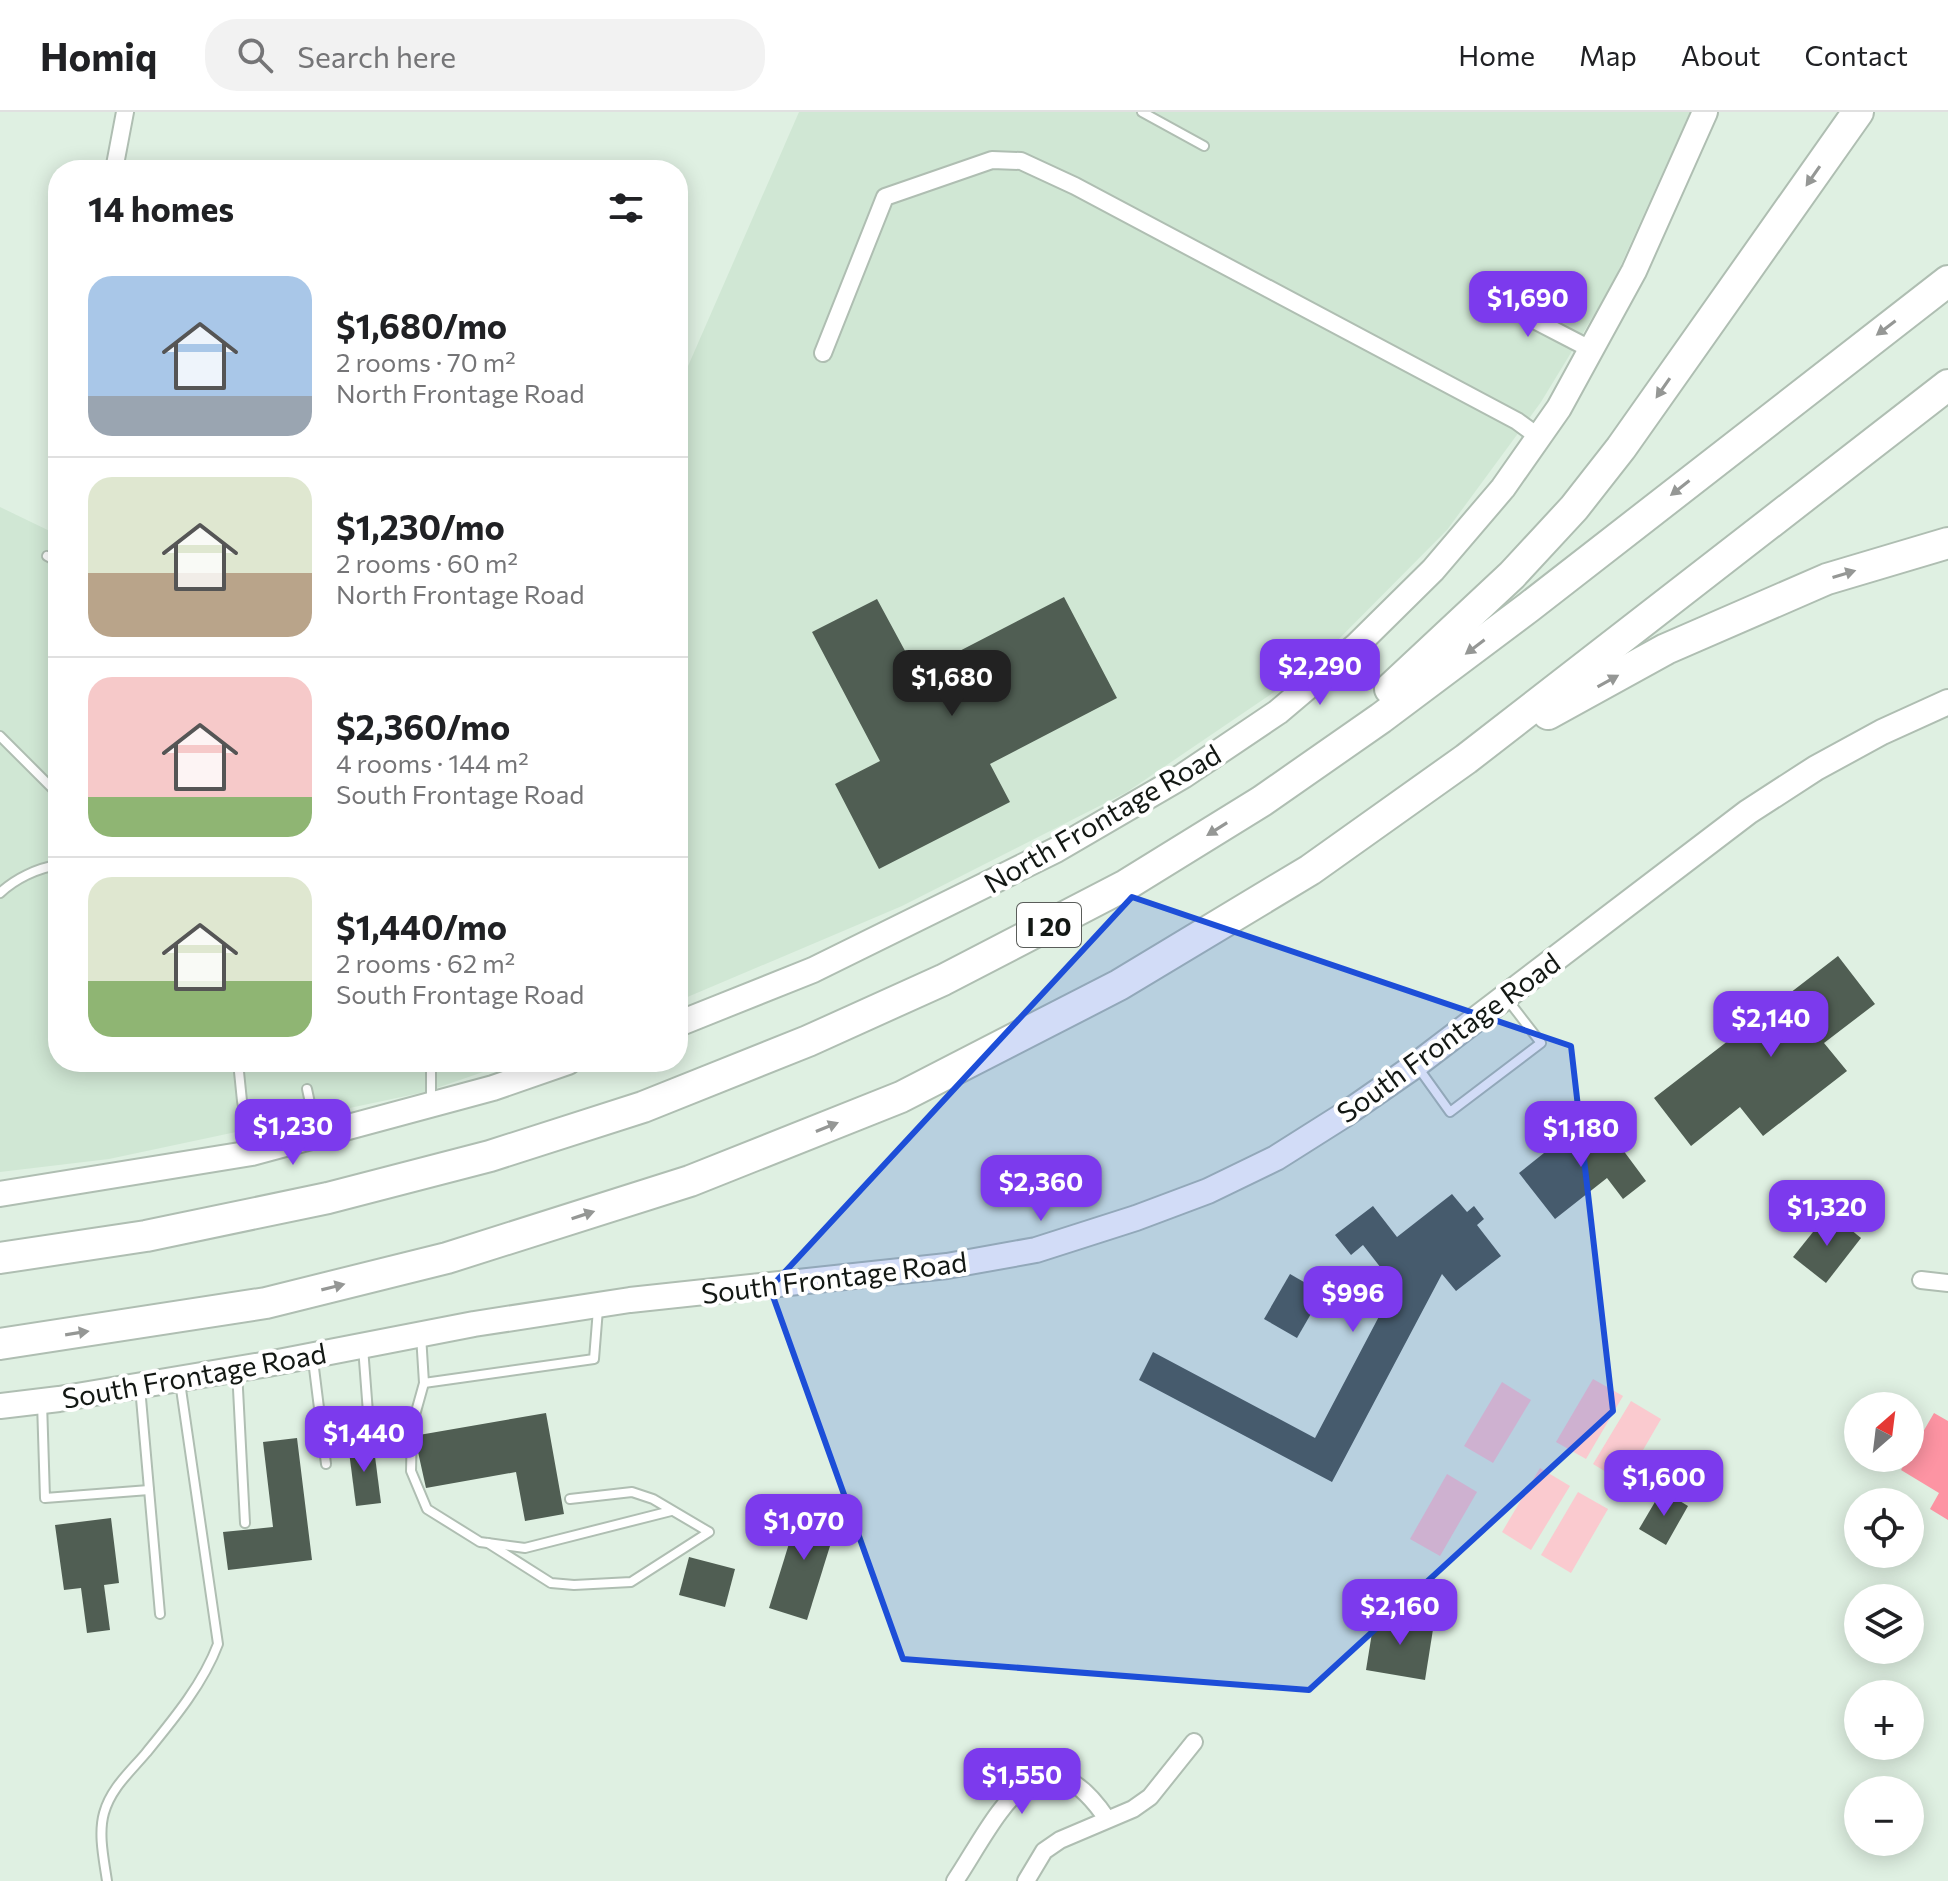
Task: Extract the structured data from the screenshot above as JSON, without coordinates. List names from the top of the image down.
{
  "streets": {
    "highway": ["I 20"],
    "street": ["North Frontage Road", "South Frontage Road"]
  },
  "north": "top right",
  "page": {
    "header": "Homiq",
    "search": "Search here",
    "nav": [
      "Home",
      "Map",
      "About",
      "Contact"
    ],
    "heading": "14 homes",
    "list": [
      {
        "name": "$1,680/mo",
        "note": "2 rooms · 70 m² · North Frontage Road"
      },
      {
        "name": "$1,230/mo",
        "note": "2 rooms · 60 m² · North Frontage Road"
      },
      {
        "name": "$2,360/mo",
        "note": "4 rooms · 144 m² · South Frontage Road"
      },
      {
        "name": "$1,440/mo",
        "note": "2 rooms · 62 m² · South Frontage Road"
      }
    ],
    "price": [
      "$1,690",
      "$2,290",
      "$1,680",
      "$2,140",
      "$1,230",
      "$1,180",
      "$2,360",
      "$1,320",
      "$996",
      "$1,440",
      "$1,600",
      "$1,070",
      "$2,160",
      "$1,550"
    ],
    "map_buttons": ["+", "−"]
  }
}
